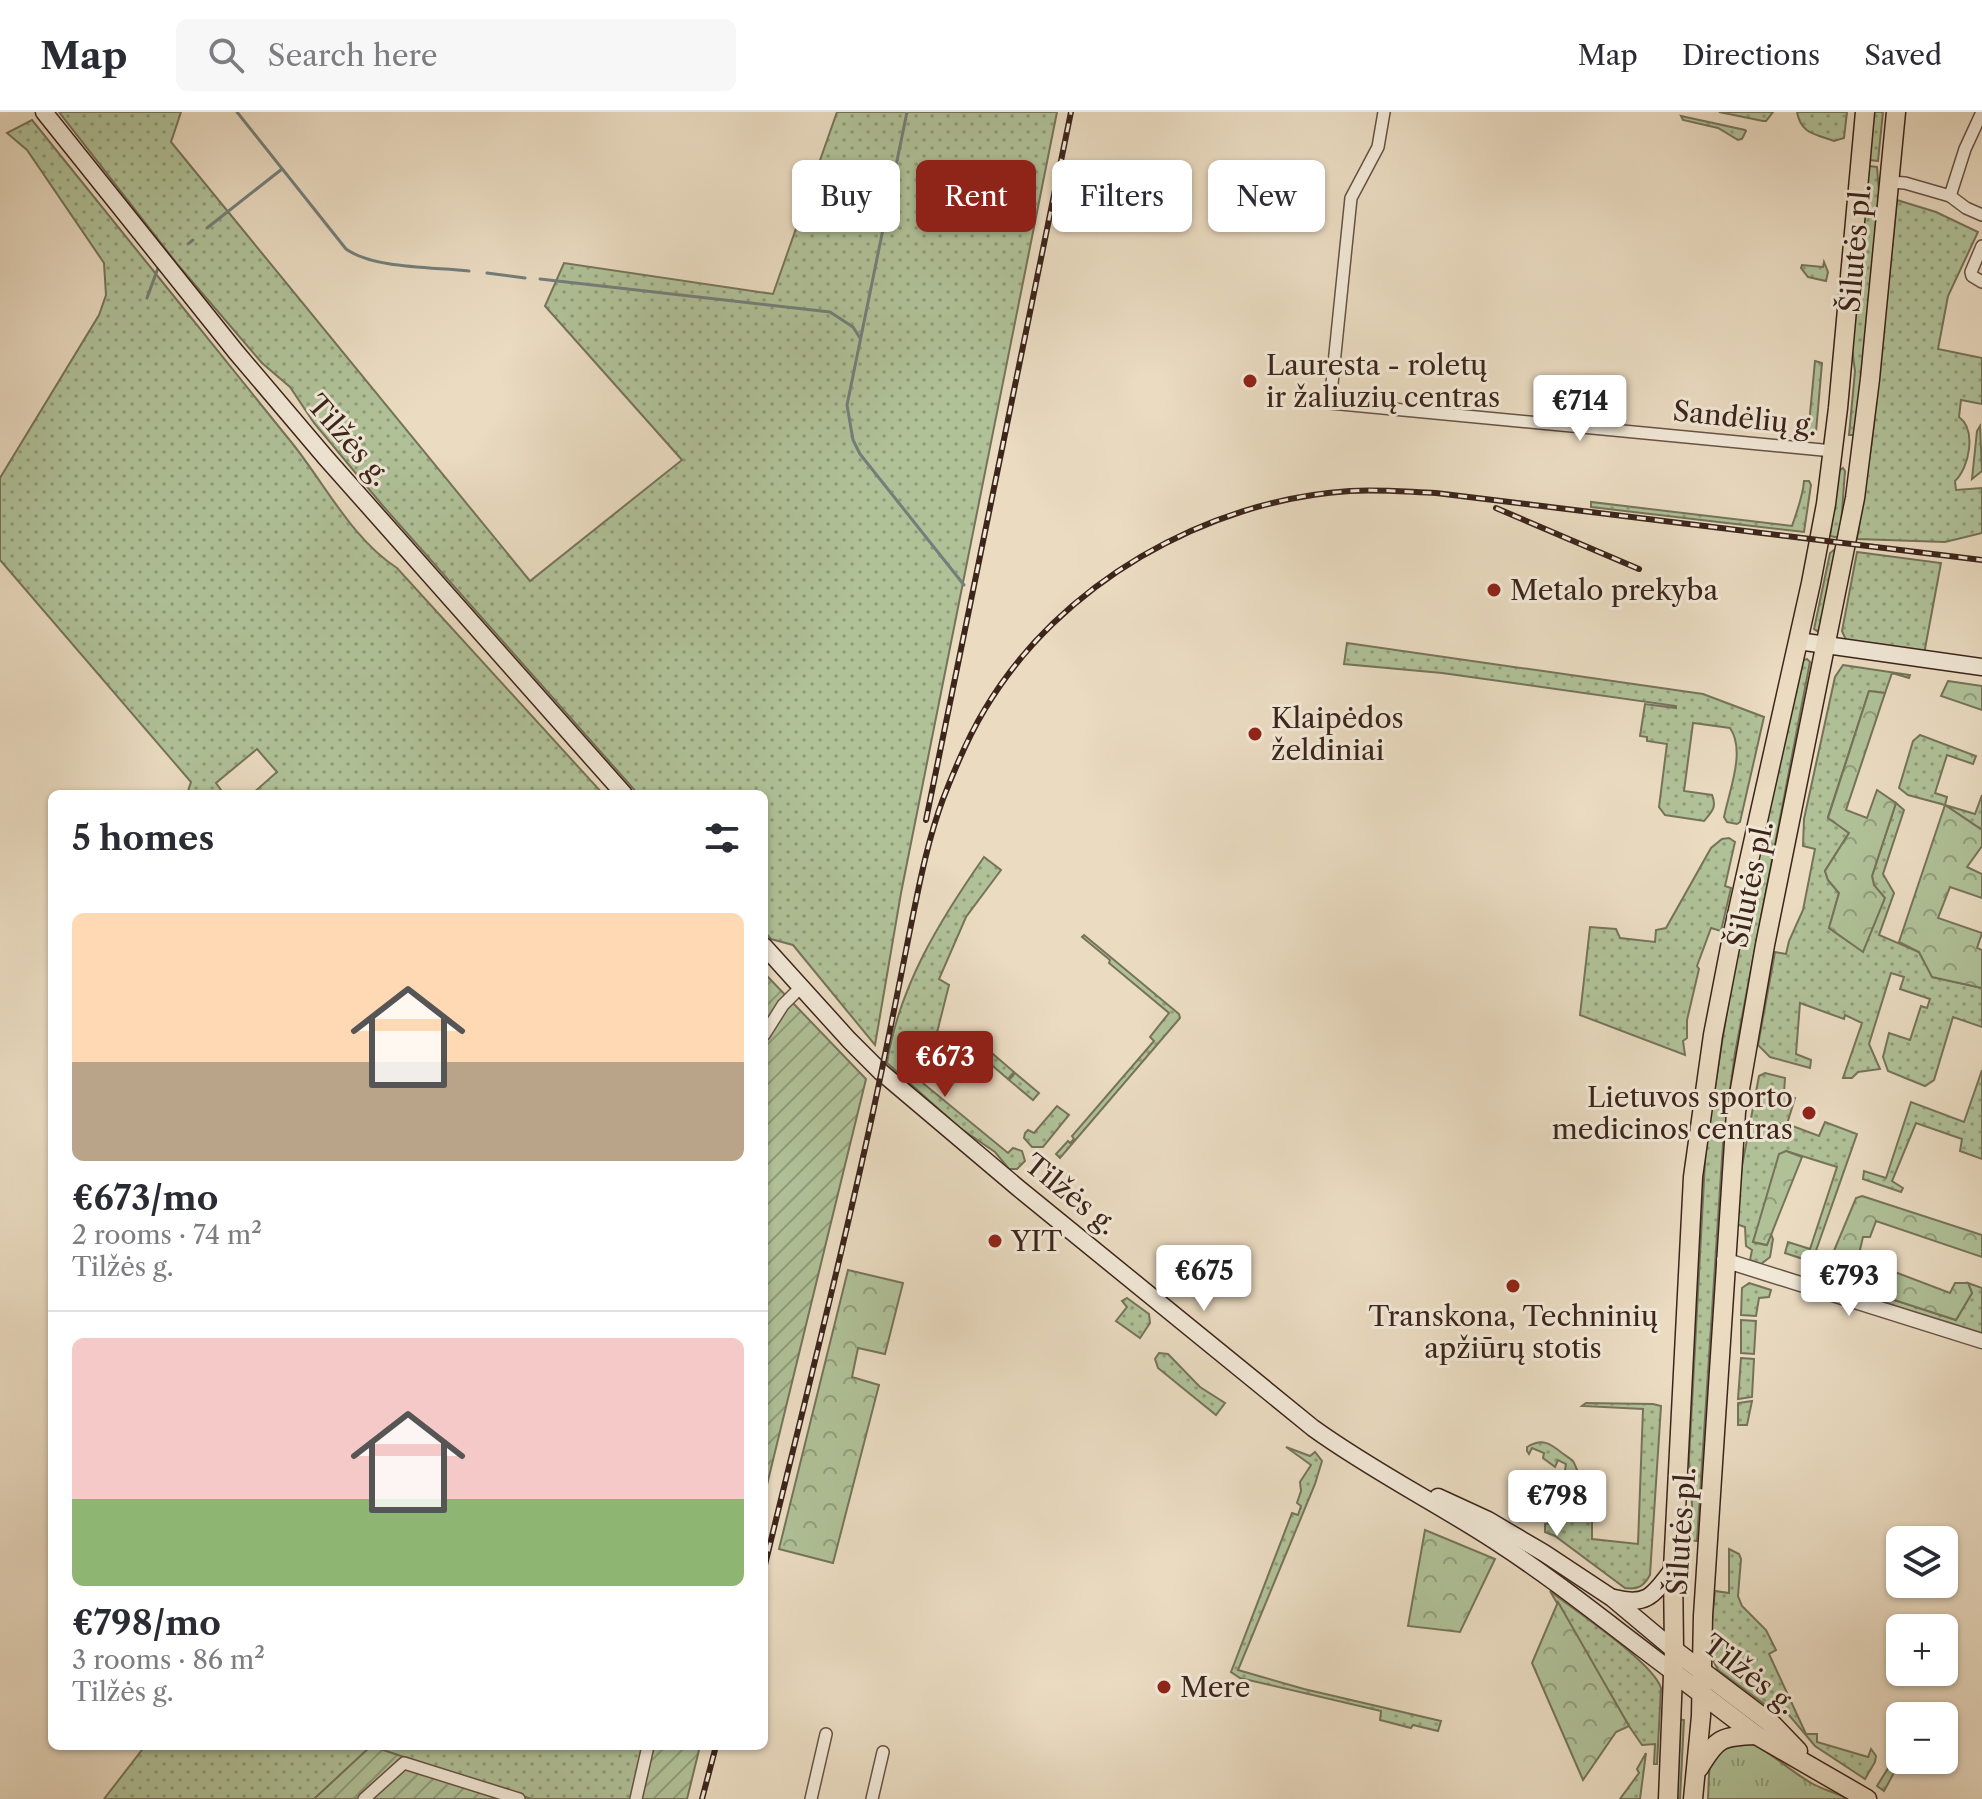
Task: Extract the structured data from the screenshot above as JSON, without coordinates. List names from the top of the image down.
{
  "streets": {
    "main road": ["Šilutės pl.", "Tilžės g."],
    "street": ["Sandėlių g."]
  },
  "crossings": [
    ["Šilutės pl.", "Sandėlių g."],
    ["Šilutės pl.", "Tilžės g."]
  ],
  "places": [
    "Lauresta - roletų ir žaliuzių centras",
    "Metalo prekyba",
    "Klaipėdos želdiniai",
    "Lietuvos sporto medicinos centras",
    "YIT",
    "Transkona, Techninių apžiūrų stotis",
    "Mere"
  ],
  "page": {
    "header": "Map",
    "search": "Search here",
    "nav": ["Map", "Directions", "Saved"],
    "chip": [
      "Buy",
      "Rent",
      "Filters",
      "New"
    ],
    "price": [
      "€714",
      "€673",
      "€675",
      "€793",
      "€798"
    ],
    "heading": "5 homes",
    "list": [
      {
        "name": "€673/mo",
        "note": "2 rooms · 74 m² · Tilžės g."
      },
      {
        "name": "€798/mo",
        "note": "3 rooms · 86 m² · Tilžės g."
      }
    ],
    "map_buttons": ["+", "−"]
  }
}
